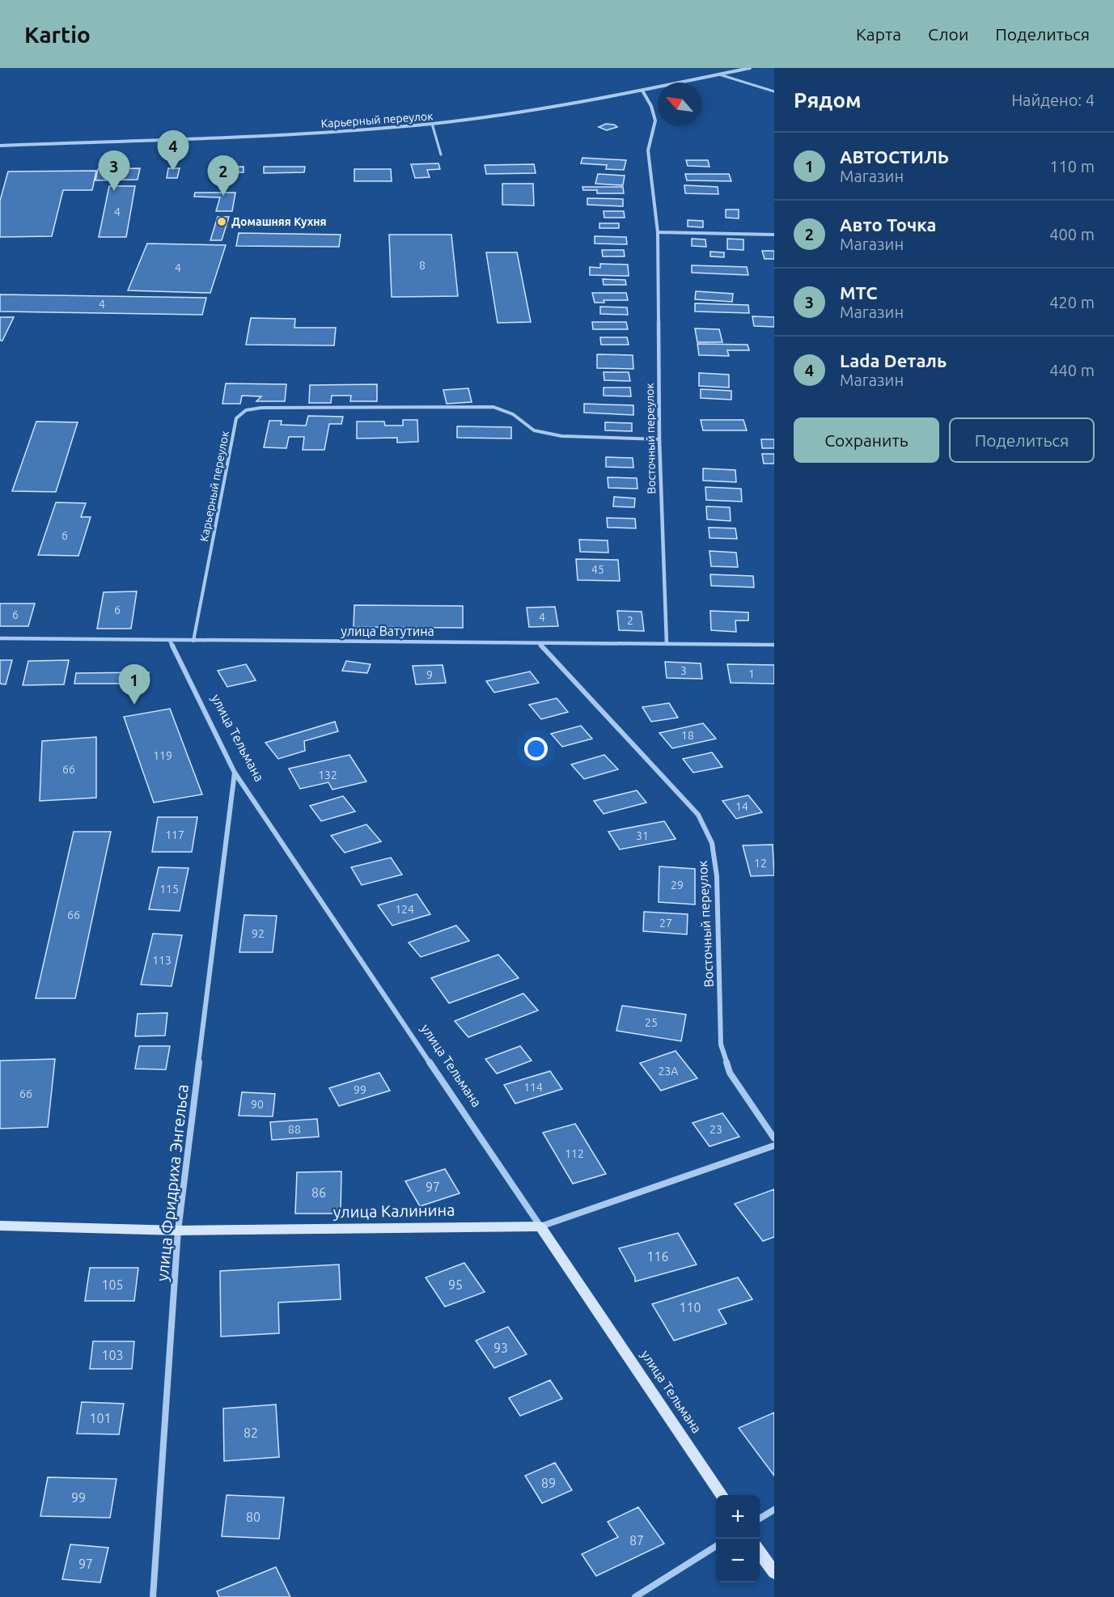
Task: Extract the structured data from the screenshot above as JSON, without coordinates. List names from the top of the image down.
{
  "streets": {
    "street": [
      "Карьерный переулок",
      "Восточный переулок",
      "улица Ватутина",
      "улица Тельмана",
      "улица Фридриха Энгельса",
      "улица Калинина"
    ]
  },
  "crossings": [
    ["Карьерный переулок", "Восточный переулок"],
    ["Карьерный переулок", "улица Ватутина"],
    ["Восточный переулок", "улица Ватутина"],
    ["улица Ватутина", "улица Тельмана"],
    ["улица Тельмана", "улица Фридриха Энгельса"],
    ["улица Тельмана", "улица Калинина"],
    ["улица Фридриха Энгельса", "улица Калинина"]
  ],
  "places": ["Домашняя Кухня"],
  "house_numbers": [
    "4",
    "8",
    "4",
    "4",
    "6",
    "45",
    "6",
    "6",
    "4",
    "2",
    "3",
    "1",
    "9",
    "18",
    "119",
    "66",
    "132",
    "14",
    "117",
    "31",
    "12",
    "29",
    "115",
    "124",
    "66",
    "27",
    "92",
    "113",
    "25",
    "23А",
    "114",
    "99",
    "66",
    "90",
    "88",
    "23",
    "112",
    "97",
    "86",
    "116",
    "105",
    "95",
    "110",
    "93",
    "103",
    "101",
    "82",
    "89",
    "99",
    "80",
    "87",
    "97"
  ],
  "north": "top left",
  "page": {
    "header": "Kartio",
    "nav": ["Карта", "Слои", "Поделиться"],
    "heading": ["Рядом", "Найдено: 4"],
    "pins": [
      "4",
      "3",
      "2",
      "1"
    ],
    "list": [
      {
        "mark": "1",
        "name": "АВТОСТИЛЬ",
        "note": "Магазин",
        "value": "110 m"
      },
      {
        "mark": "2",
        "name": "Авто Точка",
        "note": "Магазин",
        "value": "400 m"
      },
      {
        "mark": "3",
        "name": "МТС",
        "note": "Магазин",
        "value": "420 m"
      },
      {
        "mark": "4",
        "name": "Lada Dеталь",
        "note": "Магазин",
        "value": "440 m"
      }
    ],
    "buttons": ["Сохранить", "Поделиться"],
    "map_buttons": ["+", "−"]
  }
}
